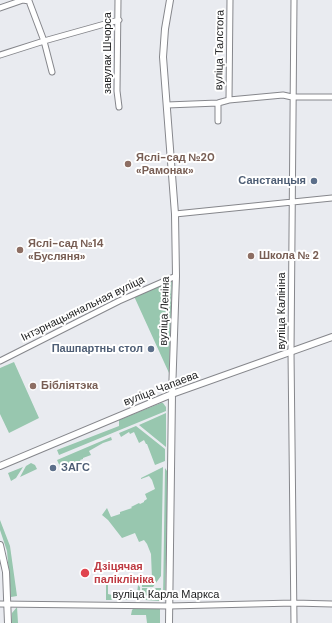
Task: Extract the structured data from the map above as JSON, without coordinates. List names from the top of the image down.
{
  "streets": {
    "street": [
      "вуліца Талстога",
      "завулак Шчорса",
      "Інтэрнацыянальная вуліца",
      "вуліца Леніна",
      "вуліца Калініна",
      "вуліца Чапаева",
      "вуліца Карла Маркса"
    ]
  },
  "crossings": [
    ["Інтэрнацыянальная вуліца", "вуліца Леніна"],
    ["вуліца Леніна", "вуліца Чапаева"],
    ["вуліца Леніна", "вуліца Карла Маркса"],
    ["вуліца Калініна", "вуліца Чапаева"],
    ["вуліца Калініна", "вуліца Карла Маркса"]
  ],
  "places": [
    "Яслі-сад №20 «Рамонак»",
    "Санстанцыя",
    "Яслі-сад №14 «Бусляня»",
    "Школа № 2",
    "Пашпартны стол",
    "Бібліятэка",
    "ЗАГС",
    "Дзіцячая паліклініка"
  ]
}
